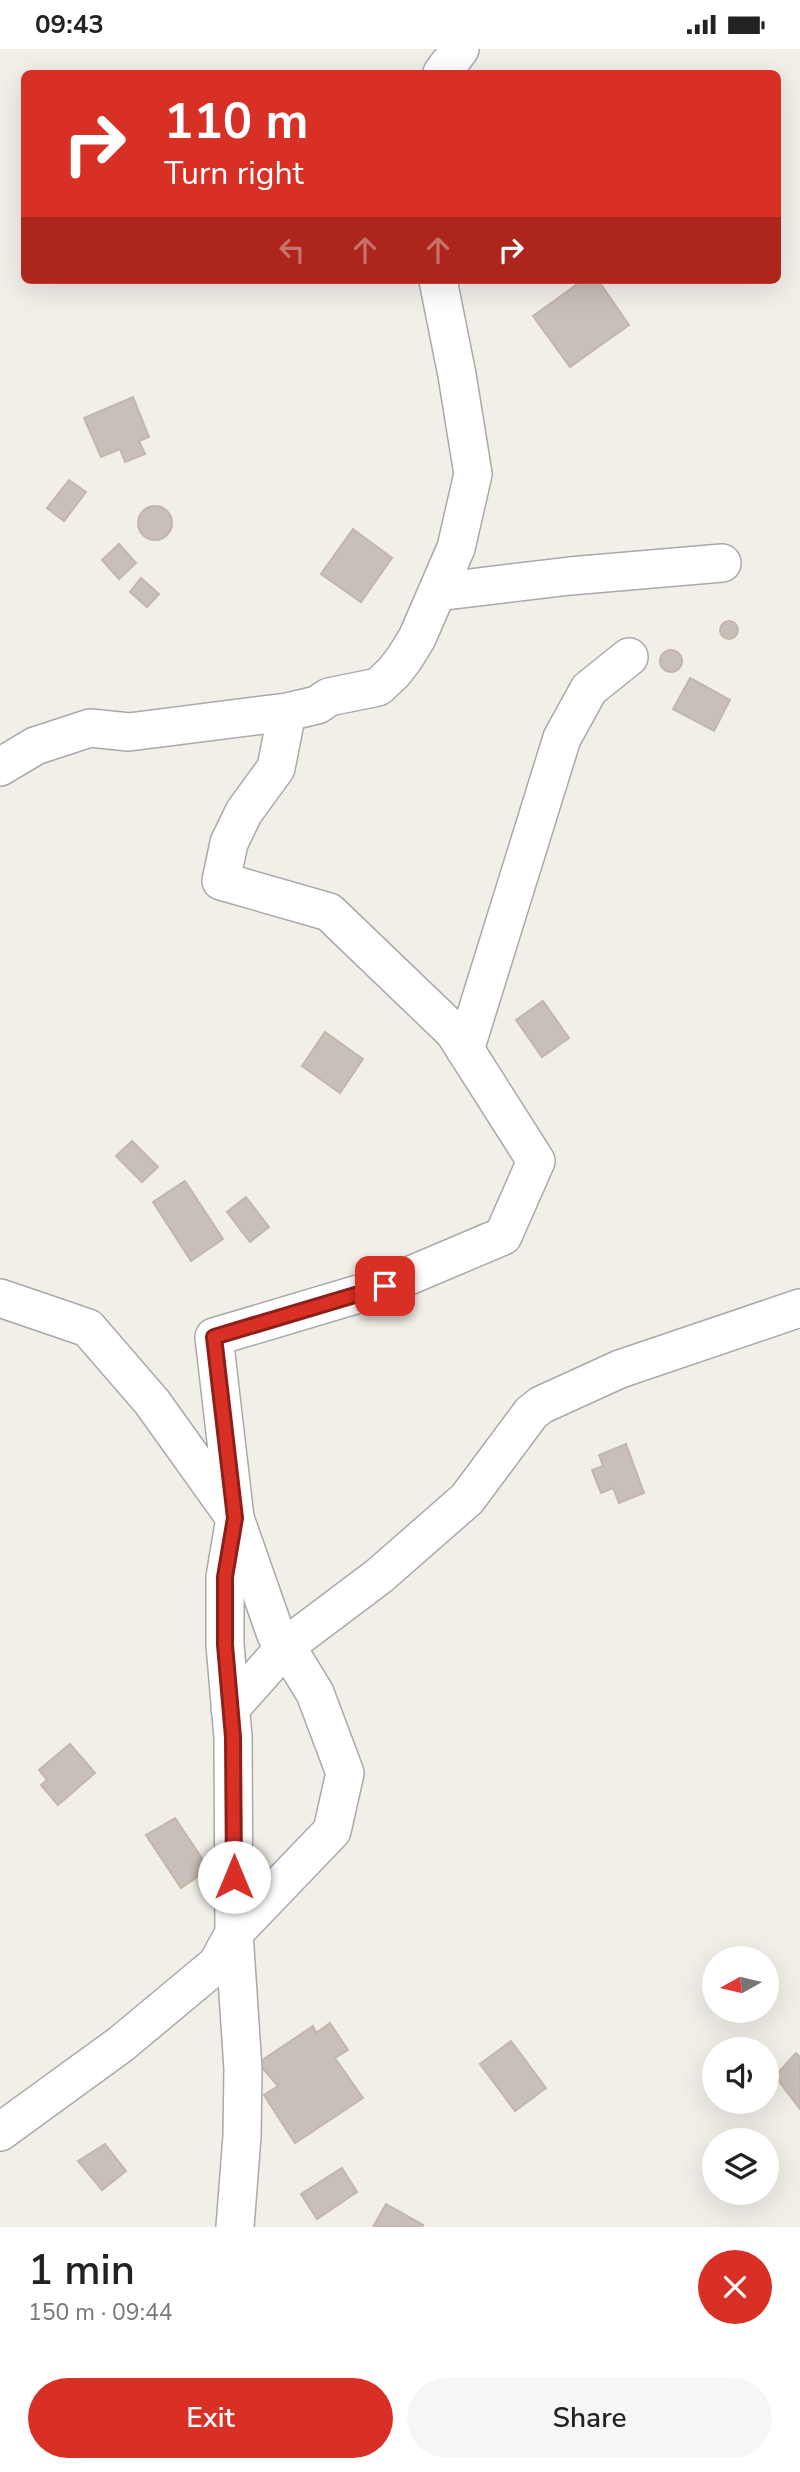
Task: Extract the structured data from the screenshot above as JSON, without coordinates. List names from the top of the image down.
{
  "north": "left",
  "page": {
    "status": "09:43",
    "turn": ["110 m", "Turn right"],
    "heading": ["1 min", "150 m · 09:44"],
    "buttons": ["Exit", "Share"]
  }
}
